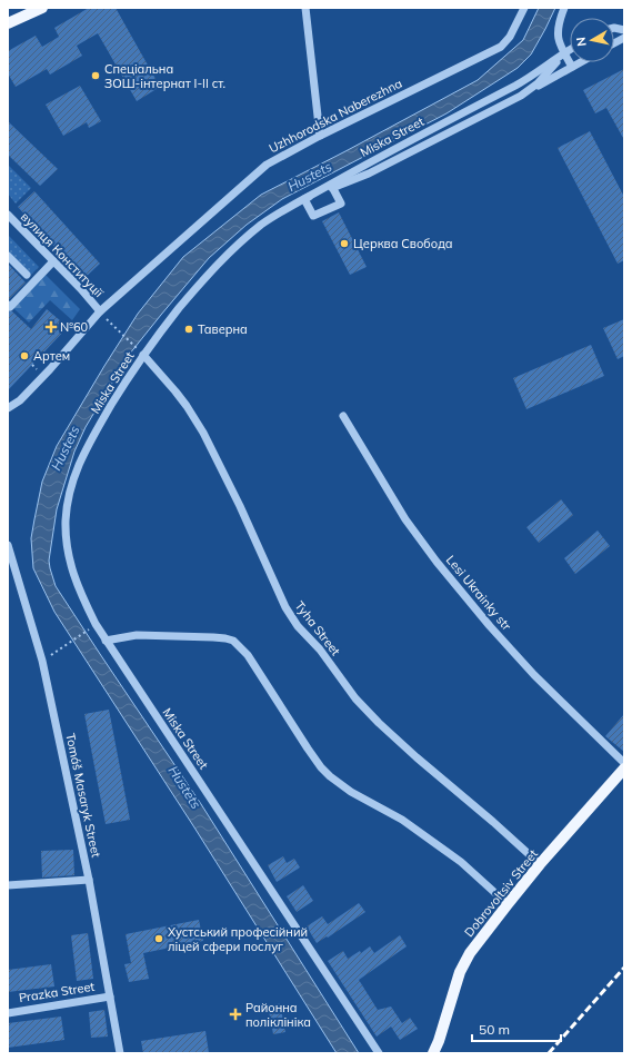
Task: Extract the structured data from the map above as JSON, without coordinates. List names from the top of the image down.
{
  "streets": {
    "main road": ["Dobrovoltsiv Street"],
    "street": [
      "Uzhhorodska Naberezhna",
      "Miska Street",
      "вулиця Конституції",
      "Lesi Ukrainky str",
      "Tyha Street",
      "Tomáš Masaryk Street",
      "Prazka Street"
    ]
  },
  "crossings": [
    ["Uzhhorodska Naberezhna", "вулиця Конституції"],
    ["Miska Street", "Tyha Street"],
    ["Tyha Street", "Dobrovoltsiv Street"],
    ["Tomáš Masaryk Street", "Prazka Street"]
  ],
  "water": ["Hustets"],
  "places": {
    "other": [
      "Спеціальна ЗОШ-інтернат І-ІІ ст.",
      "Церква Свобода",
      "Таверна",
      "Артем",
      "Хустський професійний ліцей сфери послуг"
    ],
    "health": ["№60", "Районна поліклініка"]
  },
  "scale_bar": "50 m",
  "north": "left"
}
